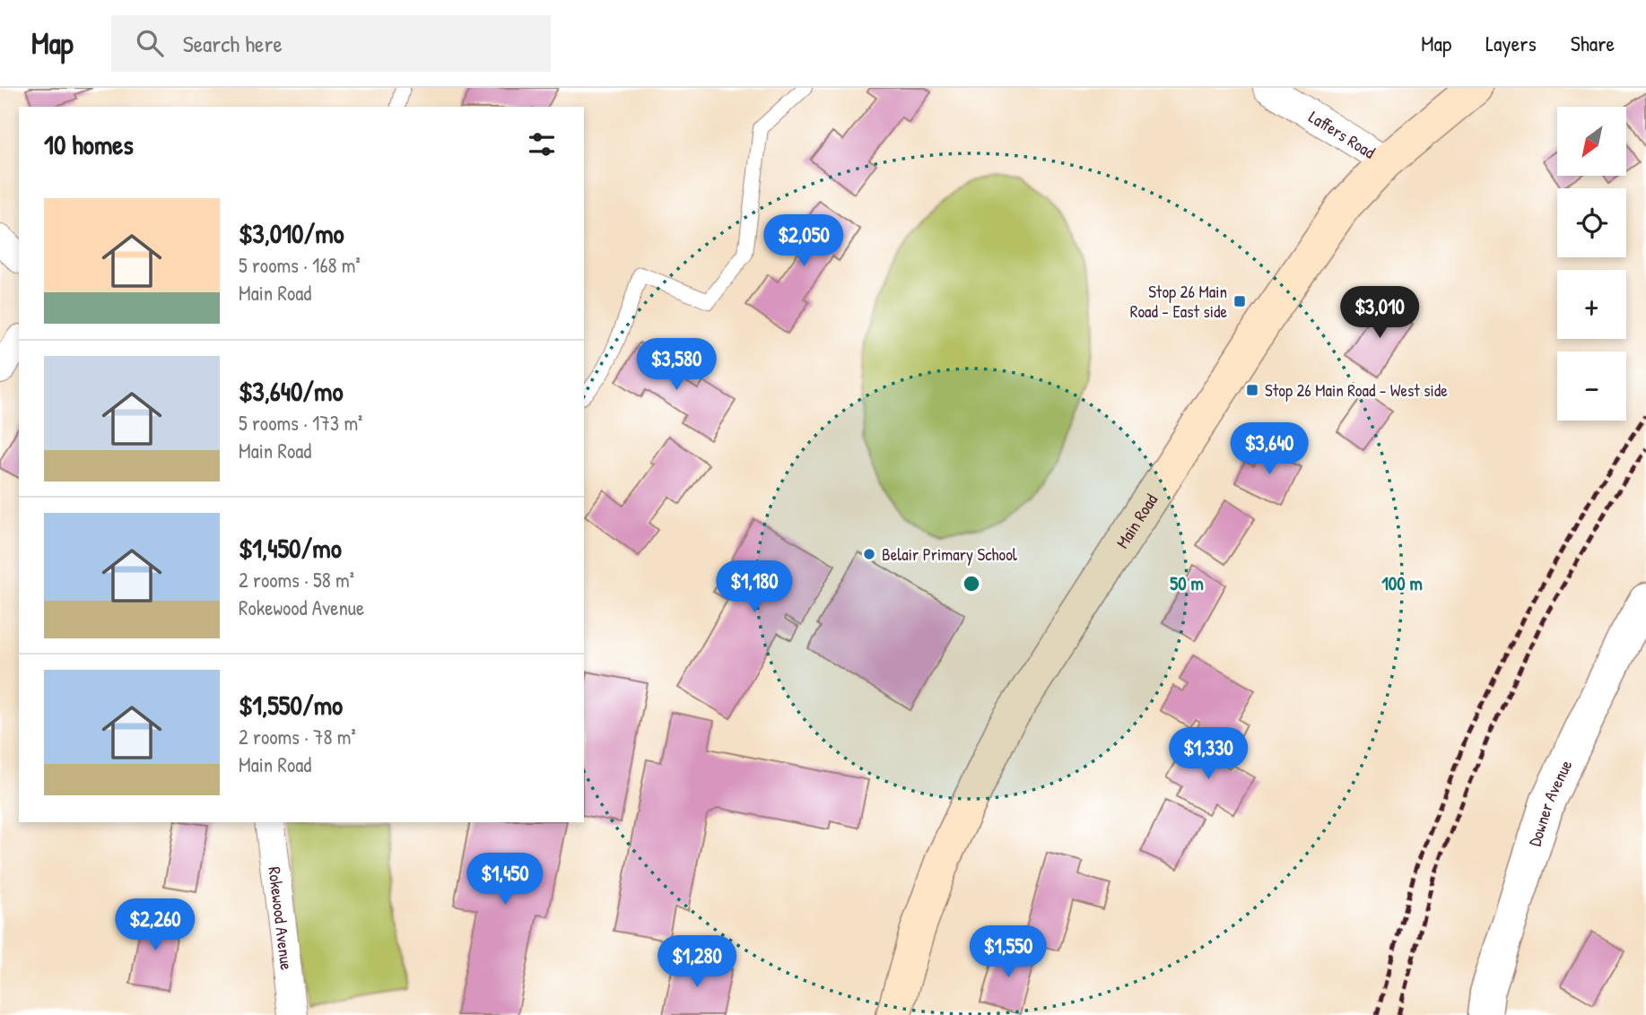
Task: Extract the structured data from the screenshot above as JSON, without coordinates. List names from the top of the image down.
{
  "streets": {
    "main road": ["Main Road"],
    "street": ["Laffers Road", "Downer Avenue", "Rokewood Avenue"]
  },
  "crossings": [
    ["Laffers Road", "Main Road"]
  ],
  "places": {
    "transit": ["Stop 26 Main Road - East side", "Stop 26 Main Road - West side"],
    "other": ["Belair Primary School"]
  },
  "north": "bottom left",
  "page": {
    "header": "Map",
    "search": "Search here",
    "nav": ["Map", "Layers", "Share"],
    "map_buttons": ["+", "−"],
    "heading": "10 homes",
    "list": [
      {
        "name": "$3,010/mo",
        "note": "5 rooms · 168 m² · Main Road"
      },
      {
        "name": "$3,640/mo",
        "note": "5 rooms · 173 m² · Main Road"
      },
      {
        "name": "$1,450/mo",
        "note": "2 rooms · 58 m² · Rokewood Avenue"
      },
      {
        "name": "$1,550/mo",
        "note": "2 rooms · 78 m² · Main Road"
      }
    ],
    "price": [
      "$2,050",
      "$3,010",
      "$3,580",
      "$3,640",
      "$1,180",
      "$1,330",
      "$1,450",
      "$2,260",
      "$1,550",
      "$1,280"
    ]
  },
  "rings": ["50 m", "100 m"]
}
